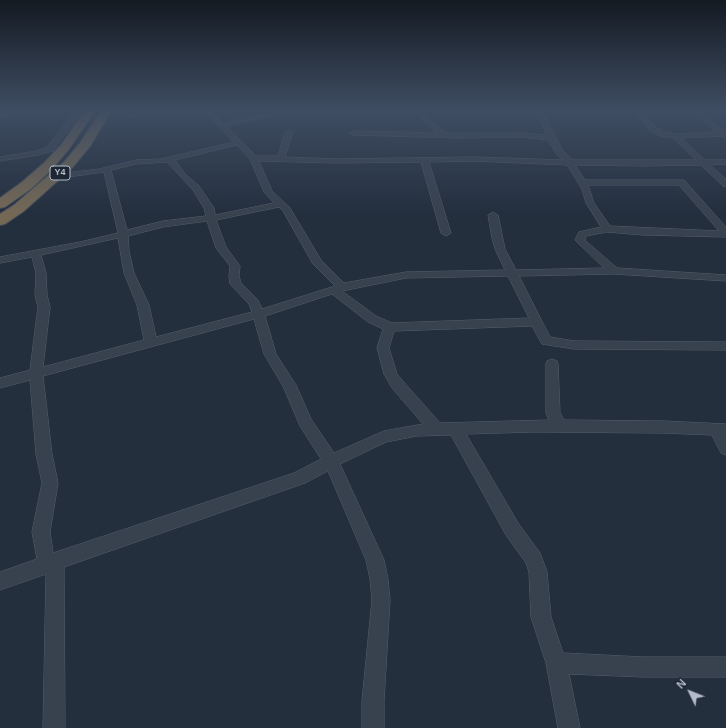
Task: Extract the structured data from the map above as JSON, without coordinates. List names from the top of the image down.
{
  "streets": {
    "highway": ["Y4"]
  },
  "north": "top left"
}
